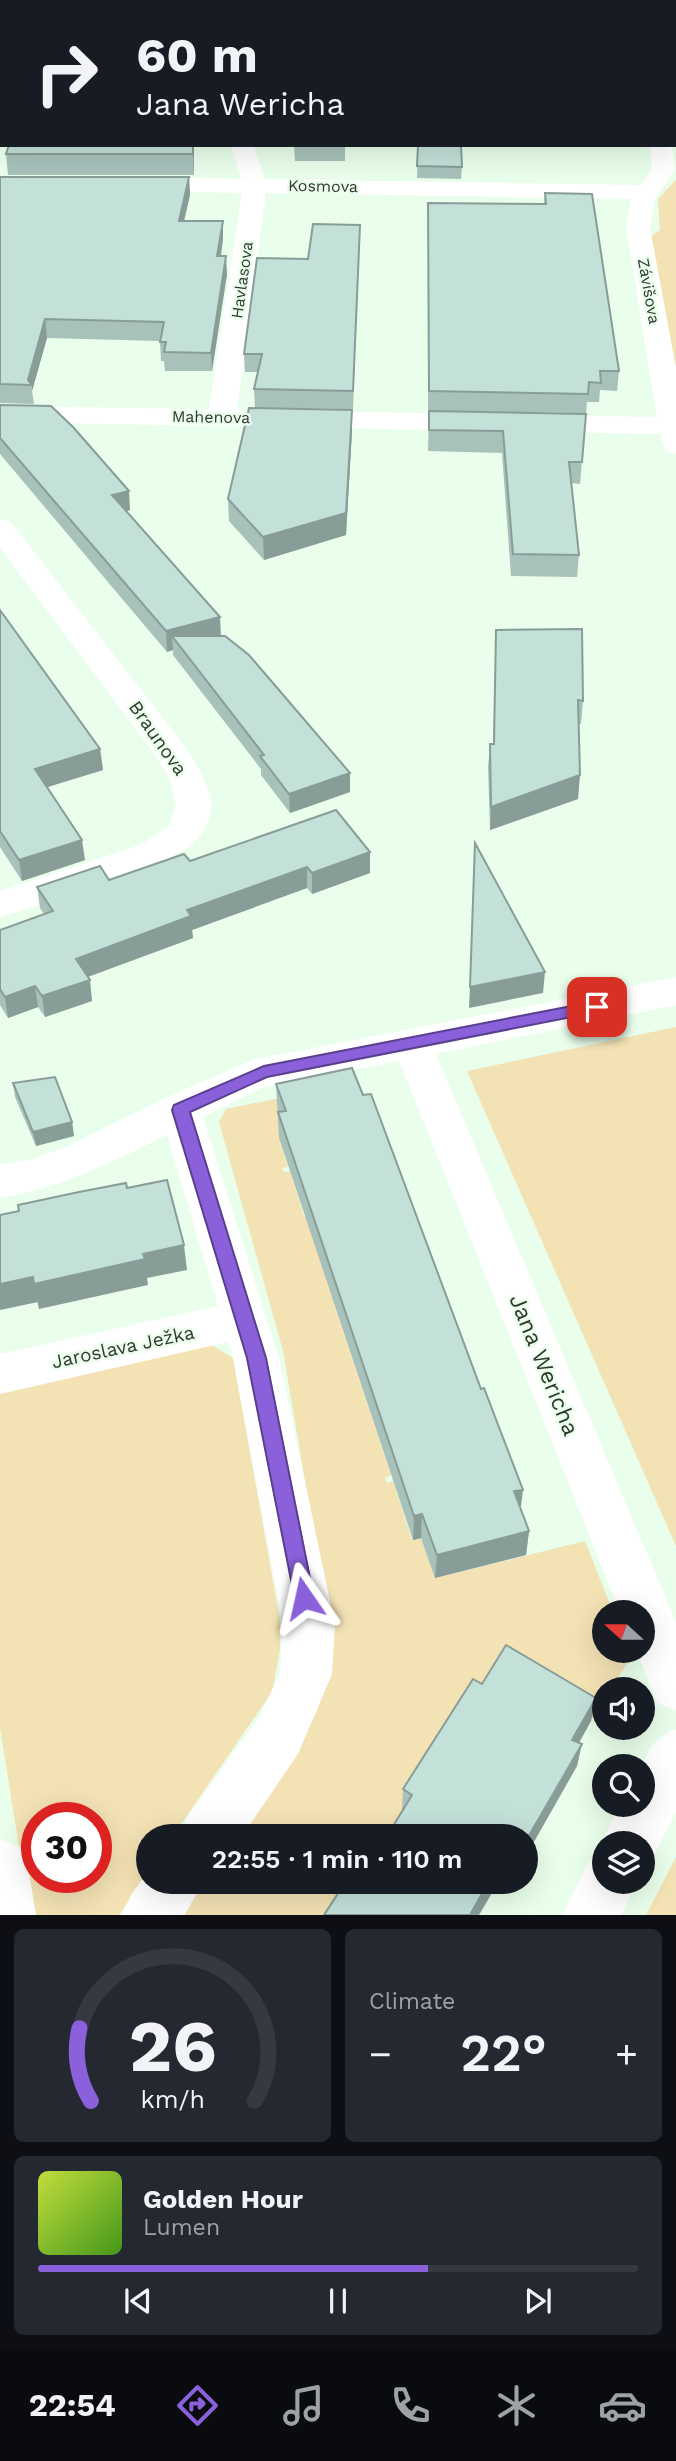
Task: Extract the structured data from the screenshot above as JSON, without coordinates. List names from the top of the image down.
{
  "streets": {
    "street": [
      "Kosmova",
      "Havlasova",
      "Závišova",
      "Mahenova",
      "Braunova",
      "Jaroslava Ježka",
      "Jana Wericha"
    ]
  },
  "crossings": [
    ["Kosmova", "Havlasova"],
    ["Kosmova", "Závišova"],
    ["Havlasova", "Mahenova"],
    ["Závišova", "Mahenova"]
  ],
  "north": "left",
  "page": {
    "turn": ["60 m", "Jana Wericha"],
    "limit": "30",
    "trip": "22:55 · 1 min · 110 m",
    "tile": "Climate",
    "heat": ["−", "22°", "+"],
    "song": ["Golden Hour", "Lumen"],
    "tabs": "22:54",
    "gauge": ["26", "km/h"]
  }
}
